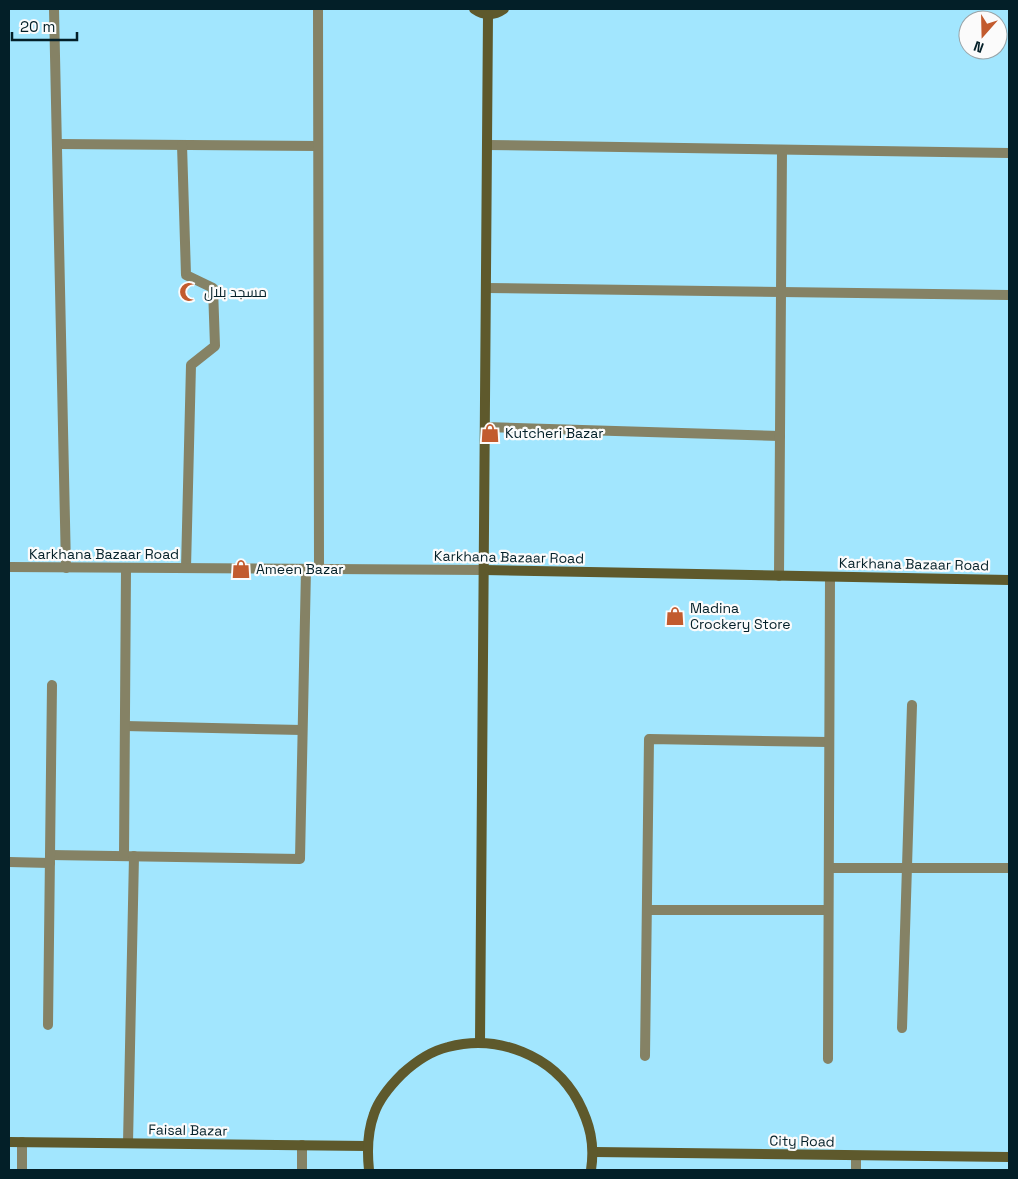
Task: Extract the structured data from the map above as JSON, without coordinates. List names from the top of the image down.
{
  "streets": {
    "main road": ["Karkhana Bazaar Road", "Faisal Bazar", "City Road"]
  },
  "places": {
    "mosque": ["مسجد بلال"],
    "shop": ["Kutcheri Bazar", "Ameen Bazar", "Madina Crockery Store"]
  },
  "scale_bar": "20 m",
  "north": "bottom"
}
